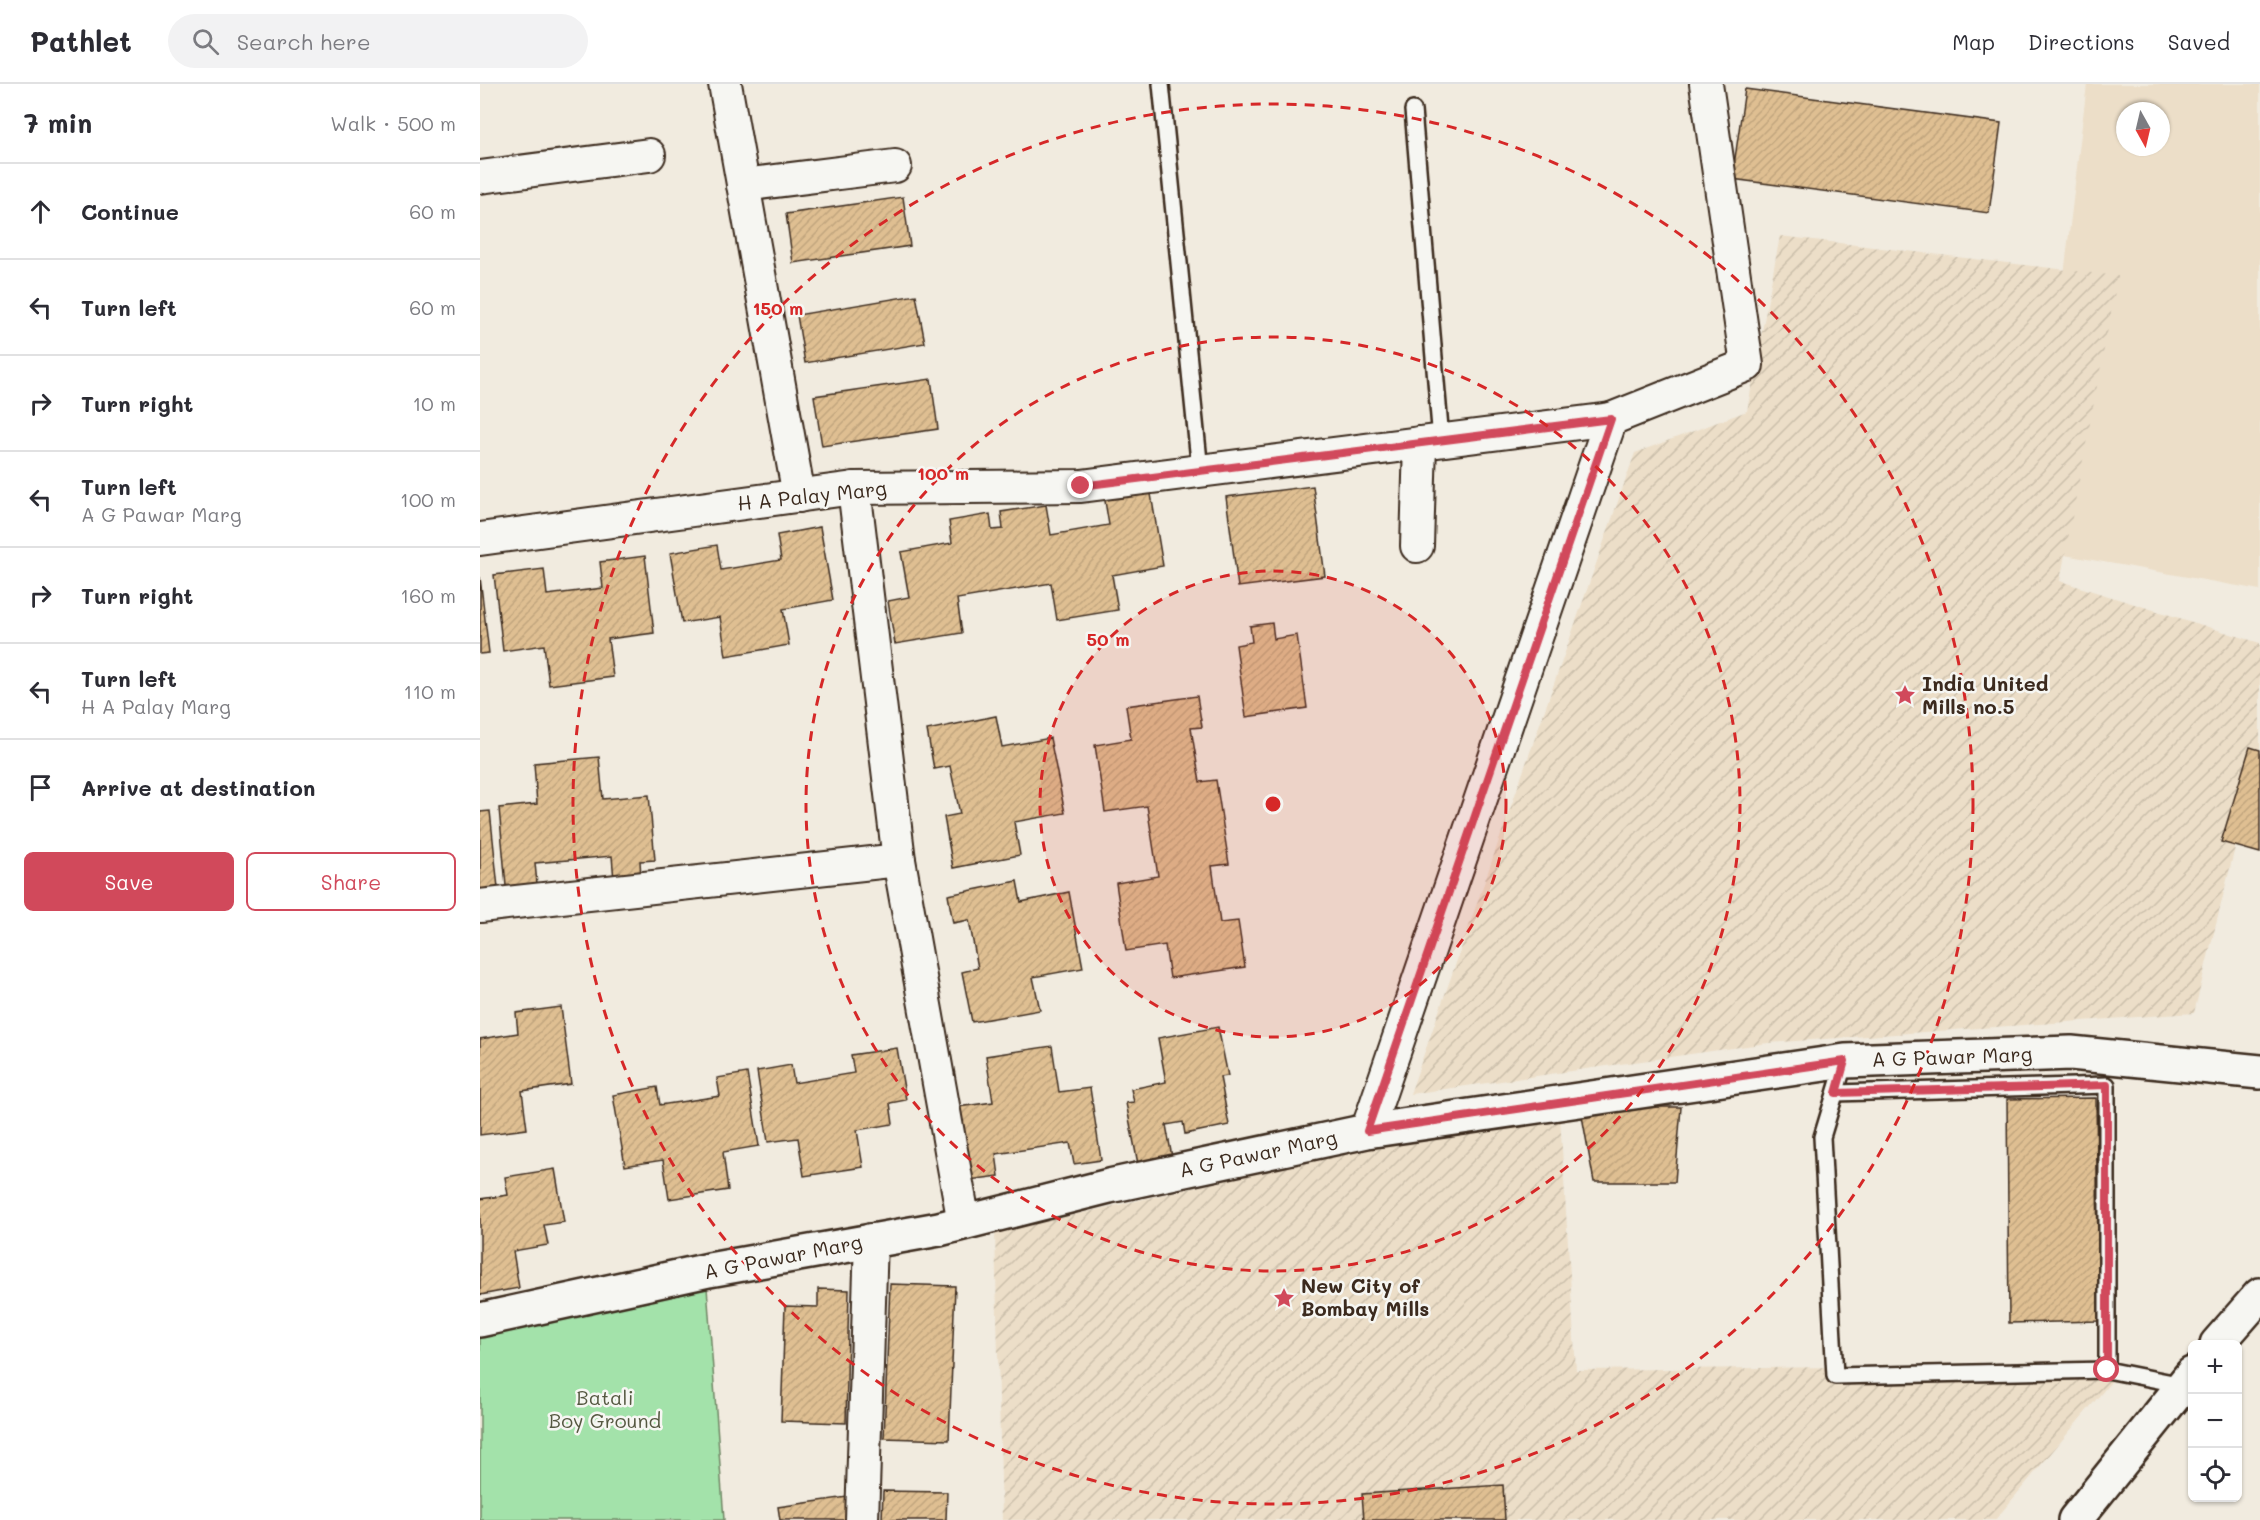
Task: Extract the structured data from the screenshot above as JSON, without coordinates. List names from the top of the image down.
{
  "streets": {
    "street": ["H A Palay Marg", "A G Pawar Marg"]
  },
  "parks": ["Batali Boy Ground"],
  "places": {
    "place": ["India United Mills no.5", "New City of Bombay Mills"]
  },
  "north": "bottom",
  "page": {
    "header": "Pathlet",
    "search": "Search here",
    "nav": ["Map", "Directions", "Saved"],
    "heading": ["7 min", "Walk · 500 m"],
    "list": [
      ["Continue", "60 m"],
      ["Turn left", "60 m"],
      ["Turn right", "10 m"],
      ["Turn left", "A G Pawar Marg", "100 m"],
      ["Turn right", "160 m"],
      ["Turn left", "H A Palay Marg", "110 m"],
      "Arrive at destination"
    ],
    "buttons": ["Save", "Share"],
    "map_buttons": ["+", "−"]
  },
  "rings": ["150 m", "100 m", "50 m"]
}
